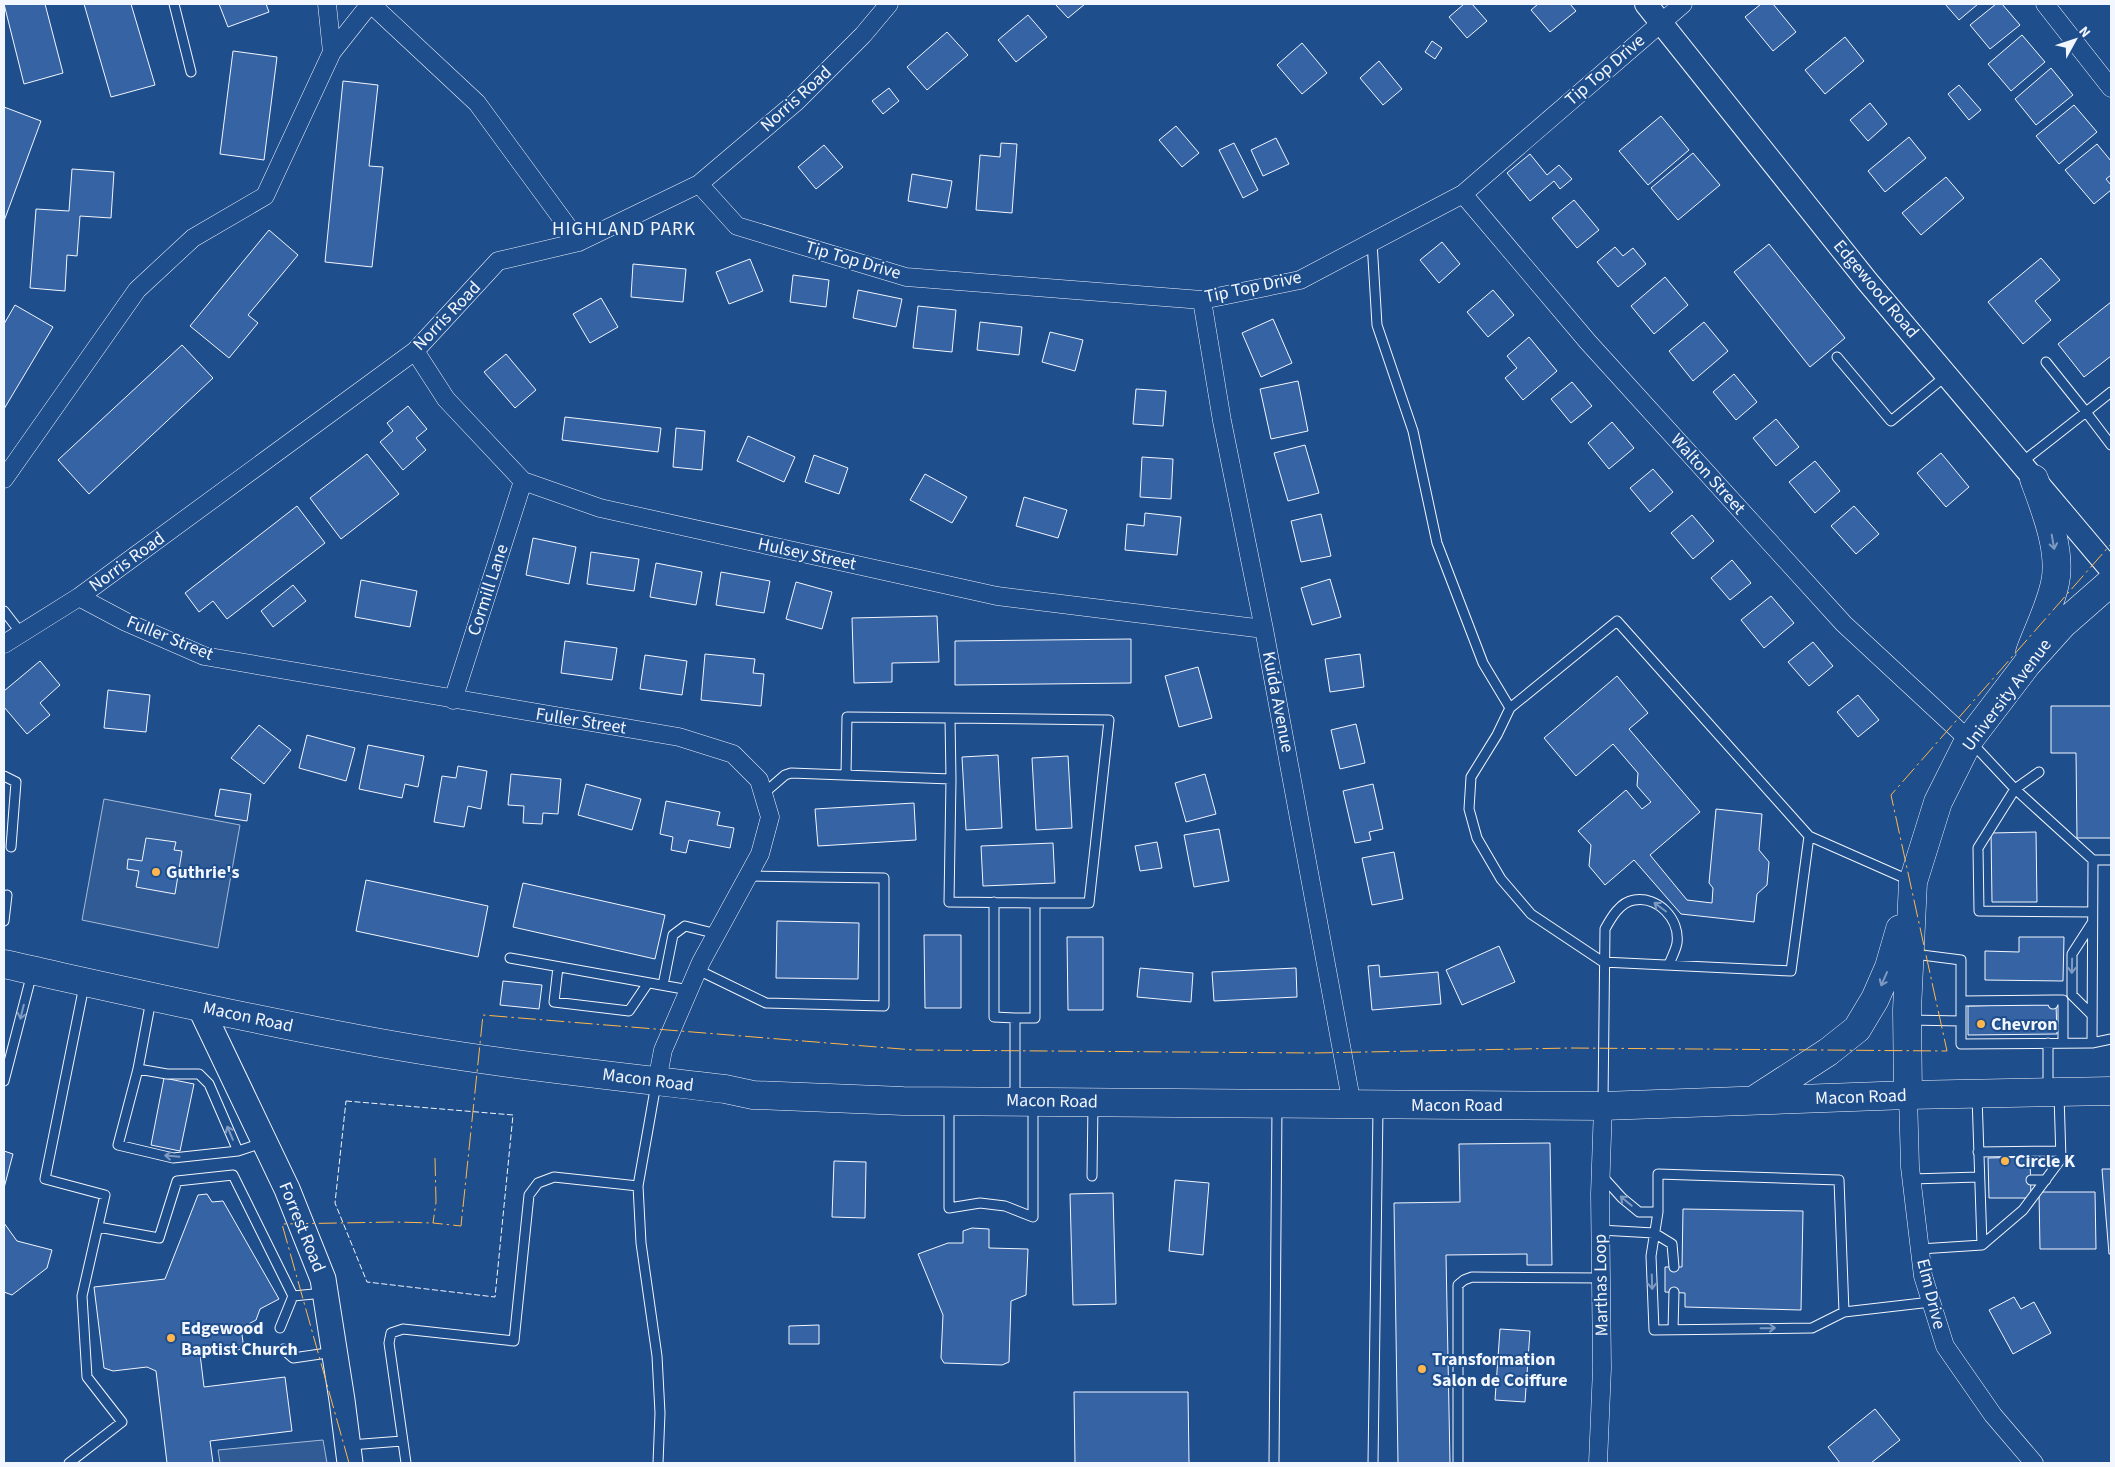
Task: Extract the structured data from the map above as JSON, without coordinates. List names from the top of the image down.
{
  "streets": {
    "main road": ["University Avenue", "Macon Road", "Forrest Road"],
    "street": [
      "Tip Top Drive",
      "Norris Road",
      "Edgewood Road",
      "Walton Street",
      "Hulsey Street",
      "Cormill Lane",
      "Fuller Street",
      "Kuida Avenue",
      "Marthas Loop",
      "Elm Drive"
    ]
  },
  "crossings": [
    ["Tip Top Drive", "Norris Road"],
    ["Tip Top Drive", "Edgewood Road"],
    ["Tip Top Drive", "Walton Street"],
    ["Tip Top Drive", "Kuida Avenue"],
    ["Norris Road", "Hulsey Street"],
    ["Norris Road", "Fuller Street"],
    ["Walton Street", "University Avenue"],
    ["Hulsey Street", "Cormill Lane"],
    ["Hulsey Street", "Kuida Avenue"],
    ["Cormill Lane", "Fuller Street"],
    ["Fuller Street", "Macon Road"],
    ["University Avenue", "Macon Road"],
    ["University Avenue", "Elm Drive"],
    ["Kuida Avenue", "Macon Road"],
    ["Macon Road", "Forrest Road"],
    ["Macon Road", "Marthas Loop"],
    ["Macon Road", "Elm Drive"]
  ],
  "districts": ["HIGHLAND PARK"],
  "places": [
    "Guthrie's",
    "Chevron",
    "Circle K",
    "Edgewood Baptist Church",
    "Transformation Salon de Coiffure"
  ],
  "north": "top right"
}
